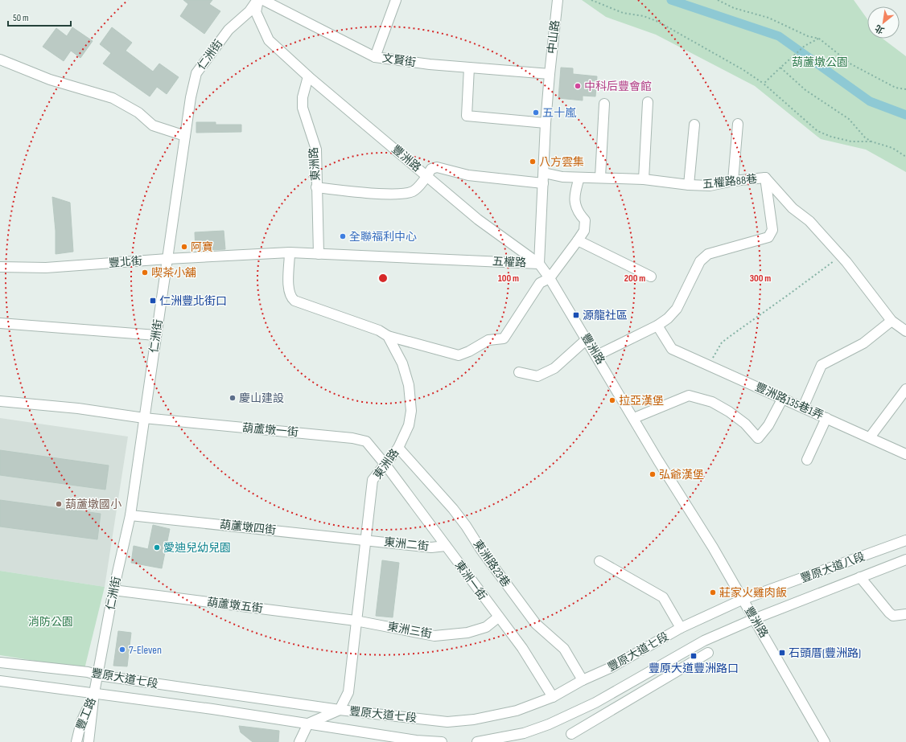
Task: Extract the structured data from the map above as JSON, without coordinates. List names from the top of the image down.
{
  "streets": {
    "street": [
      "中山路",
      "仁洲街",
      "文賢街",
      "豐洲路",
      "東洲路",
      "五權路88巷",
      "豐北街",
      "五權路",
      "豐洲路135巷1弄",
      "葫蘆墩一街",
      "葫蘆墩四街",
      "東洲二街",
      "東洲路23巷",
      "豐原大道八段",
      "東洲一街",
      "葫蘆墩五街",
      "東洲三街",
      "豐原大道七段",
      "豐工路"
    ]
  },
  "crossings": [
    ["中山路", "文賢街"],
    ["中山路", "五權路"],
    ["仁洲街", "豐洲路"],
    ["仁洲街", "豐北街"],
    ["仁洲街", "葫蘆墩一街"],
    ["仁洲街", "葫蘆墩四街"],
    ["仁洲街", "葫蘆墩五街"],
    ["仁洲街", "豐原大道七段"],
    ["仁洲街", "豐工路"],
    ["文賢街", "五權路"],
    ["豐洲路", "東洲路"],
    ["豐洲路", "五權路"],
    ["豐洲路", "豐原大道八段"],
    ["豐洲路", "豐原大道七段"],
    ["東洲路", "五權路"],
    ["東洲路", "葫蘆墩一街"],
    ["東洲路", "葫蘆墩四街"],
    ["東洲路", "東洲二街"],
    ["東洲路", "東洲路23巷"],
    ["東洲路", "東洲一街"],
    ["東洲路", "葫蘆墩五街"],
    ["東洲路", "東洲三街"],
    ["東洲路", "豐原大道七段"],
    ["五權路88巷", "五權路"],
    ["豐北街", "五權路"],
    ["葫蘆墩一街", "東洲一街"],
    ["葫蘆墩四街", "東洲二街"],
    ["東洲二街", "東洲一街"],
    ["東洲路23巷", "豐原大道七段"],
    ["豐原大道八段", "豐原大道七段"],
    ["東洲一街", "東洲三街"],
    ["東洲一街", "豐原大道七段"],
    ["葫蘆墩五街", "東洲三街"],
    ["豐原大道七段", "豐工路"]
  ],
  "parks": ["葫蘆墩公園", "消防公園"],
  "places": {
    "other": [
      "中科后豐會館",
      "五十嵐",
      "八方雲集",
      "全聯福利中心",
      "阿寶",
      "喫茶小舖",
      "慶山建設",
      "拉亞漢堡",
      "弘爺漢堡",
      "葫蘆墩國小",
      "愛迪兒幼兒園",
      "莊家火雞肉飯",
      "7-Eleven"
    ],
    "transit": [
      "仁洲豐北街口",
      "源龍社區",
      "石頭厝(豐洲路)",
      "豐原大道豐洲路口"
    ]
  },
  "scale_bar": "50 m",
  "north": "bottom left",
  "rings": ["100 m", "200 m", "300 m"]
}
